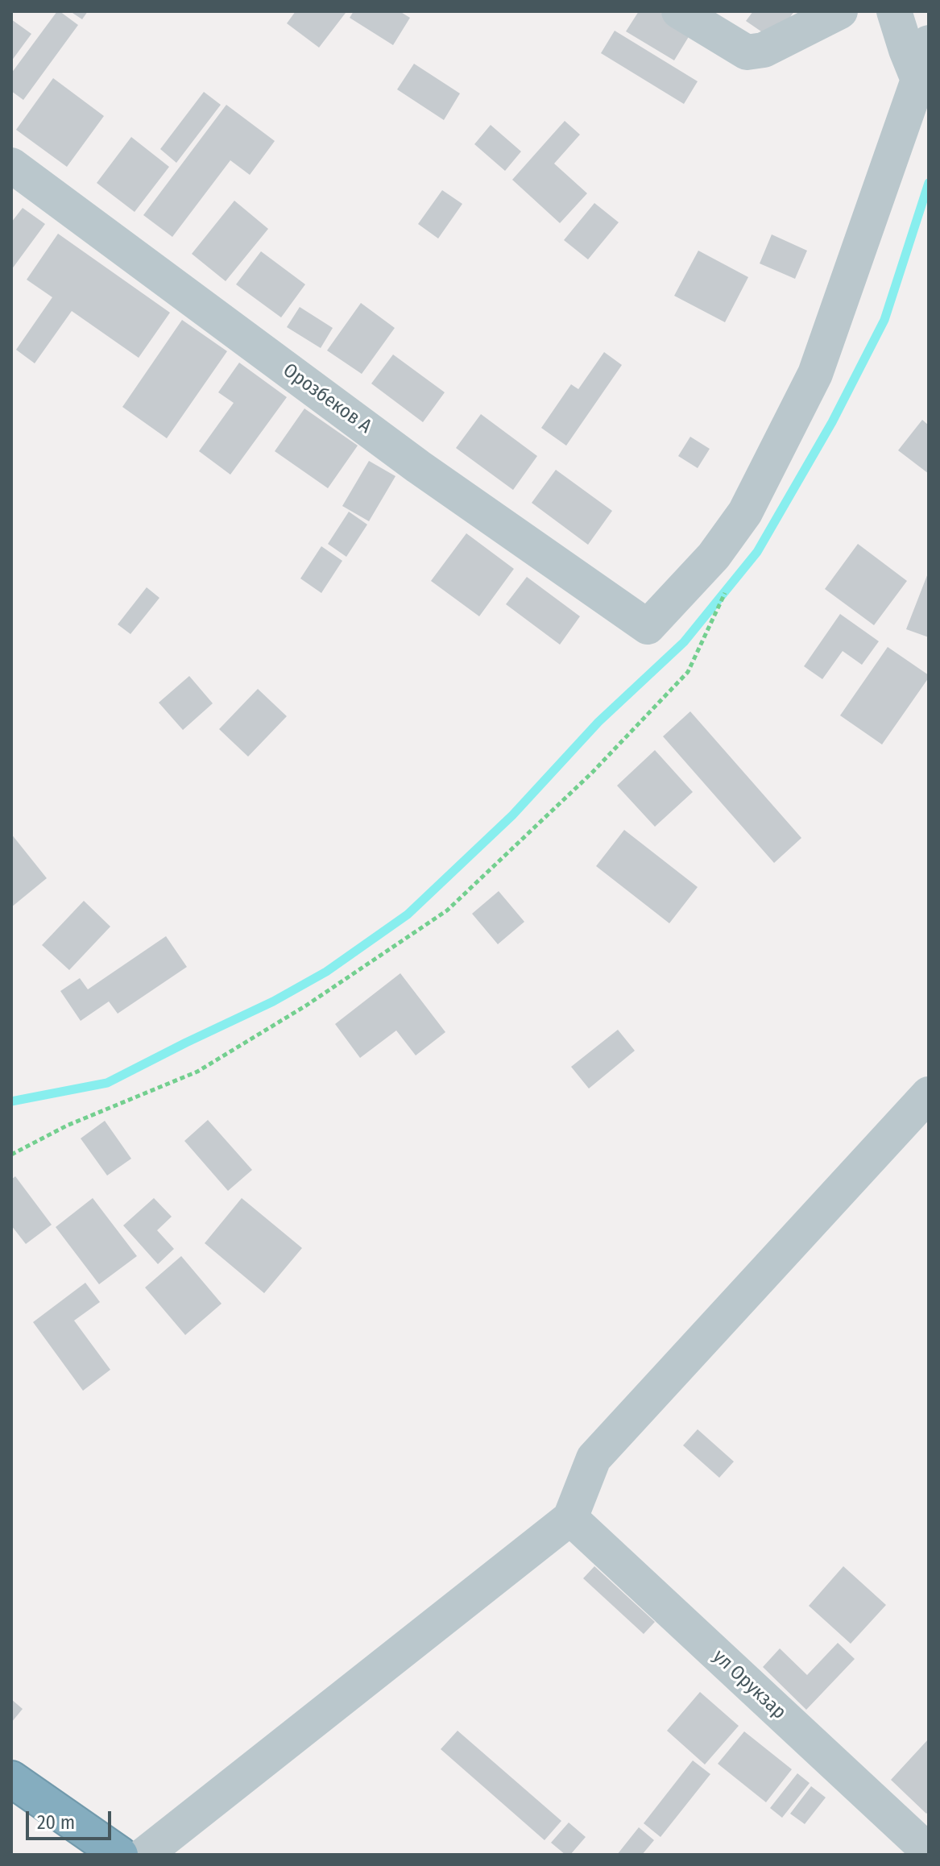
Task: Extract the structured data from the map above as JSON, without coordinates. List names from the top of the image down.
{
  "streets": {
    "street": ["Орозбеков А", "ул Орукзар"]
  },
  "scale_bar": "20 m"
}
